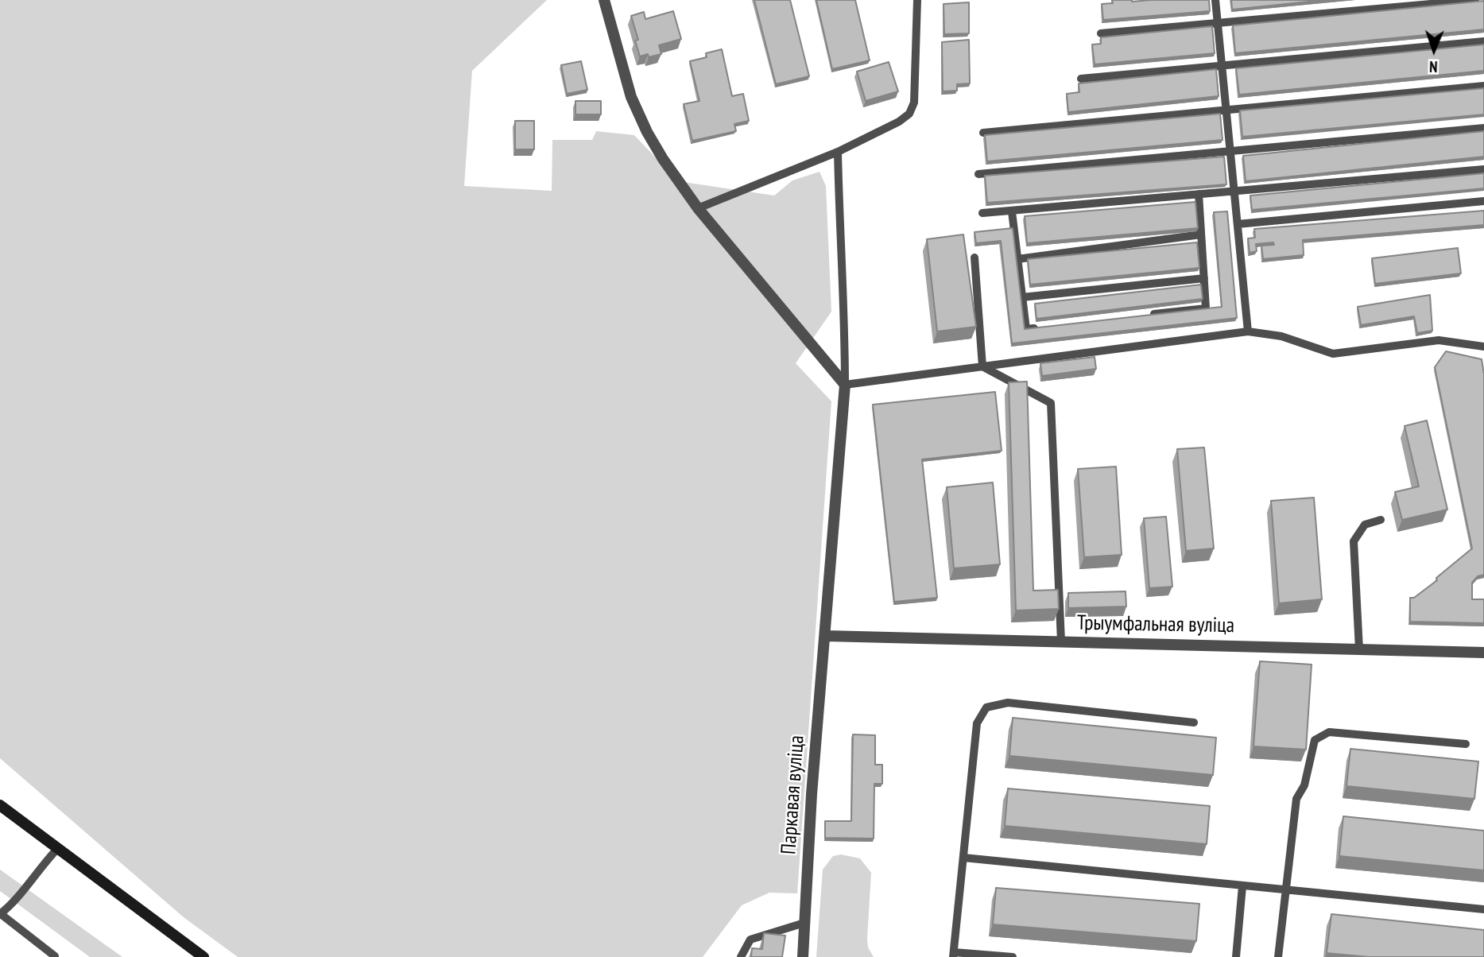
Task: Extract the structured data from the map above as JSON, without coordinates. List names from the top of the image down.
{
  "streets": {
    "street": ["Трыумфальная вуліца", "Паркавая вуліца"]
  },
  "crossings": [
    ["Трыумфальная вуліца", "Паркавая вуліца"]
  ],
  "north": "bottom"
}
